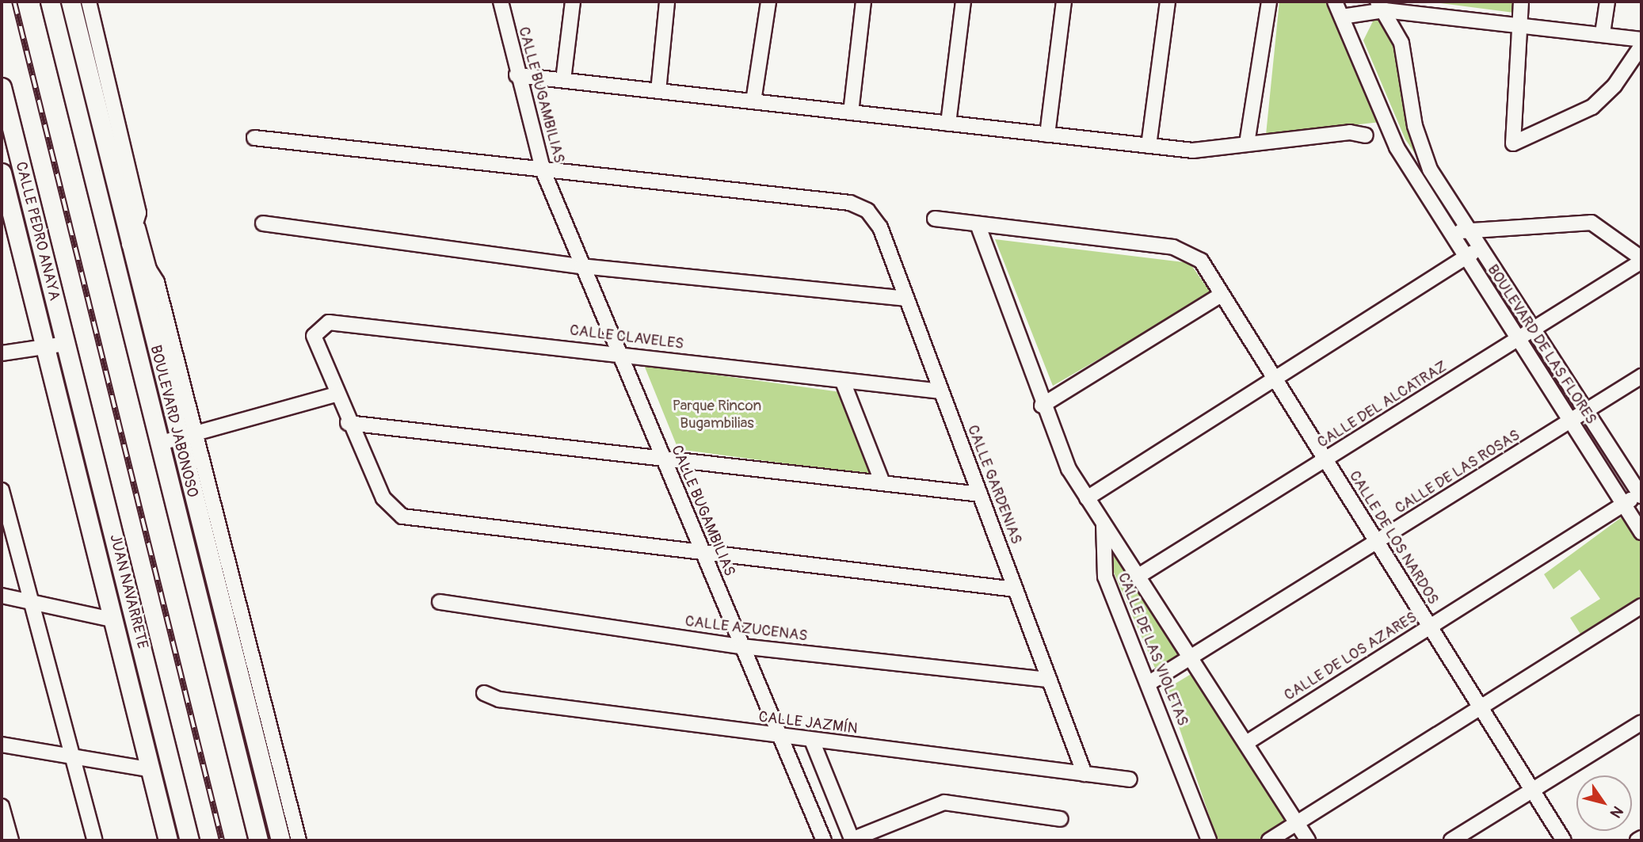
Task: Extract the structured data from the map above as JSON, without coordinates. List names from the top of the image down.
{
  "streets": {
    "main road": ["CALLE PEDRO ANAYA", "BOULEVARD JABONOSO", "JUAN NAVARRETE"],
    "street": [
      "CALLE BUGAMBILIAS",
      "CALLE CLAVELES",
      "BOULEVARD DE LAS FLORES",
      "CALLE DEL ALCATRAZ",
      "CALLE DE LAS ROSAS",
      "CALLE GARDENIAS",
      "CALLE DE LOS NARDOS",
      "CALLE AZUCENAS",
      "CALLE DE LAS VIOLETAS",
      "CALLE DE LOS AZARES",
      "CALLE JAZMÍN"
    ]
  },
  "crossings": [
    ["CALLE BUGAMBILIAS", "CALLE CLAVELES"],
    ["CALLE BUGAMBILIAS", "CALLE GARDENIAS"],
    ["CALLE BUGAMBILIAS", "CALLE AZUCENAS"],
    ["CALLE BUGAMBILIAS", "CALLE JAZMÍN"],
    ["CALLE PEDRO ANAYA", "JUAN NAVARRETE"],
    ["CALLE CLAVELES", "CALLE GARDENIAS"],
    ["BOULEVARD DE LAS FLORES", "CALLE DEL ALCATRAZ"],
    ["BOULEVARD DE LAS FLORES", "CALLE DE LAS ROSAS"],
    ["BOULEVARD DE LAS FLORES", "CALLE DE LOS AZARES"],
    ["CALLE DEL ALCATRAZ", "CALLE DE LOS NARDOS"],
    ["CALLE DE LAS ROSAS", "CALLE DE LOS NARDOS"],
    ["CALLE DE LAS ROSAS", "CALLE DE LAS VIOLETAS"],
    ["CALLE GARDENIAS", "CALLE AZUCENAS"],
    ["CALLE GARDENIAS", "CALLE JAZMÍN"],
    ["CALLE DE LOS NARDOS", "CALLE DE LOS AZARES"]
  ],
  "parks": ["Parque Rincon Bugambilias"],
  "north": "bottom right"
}
